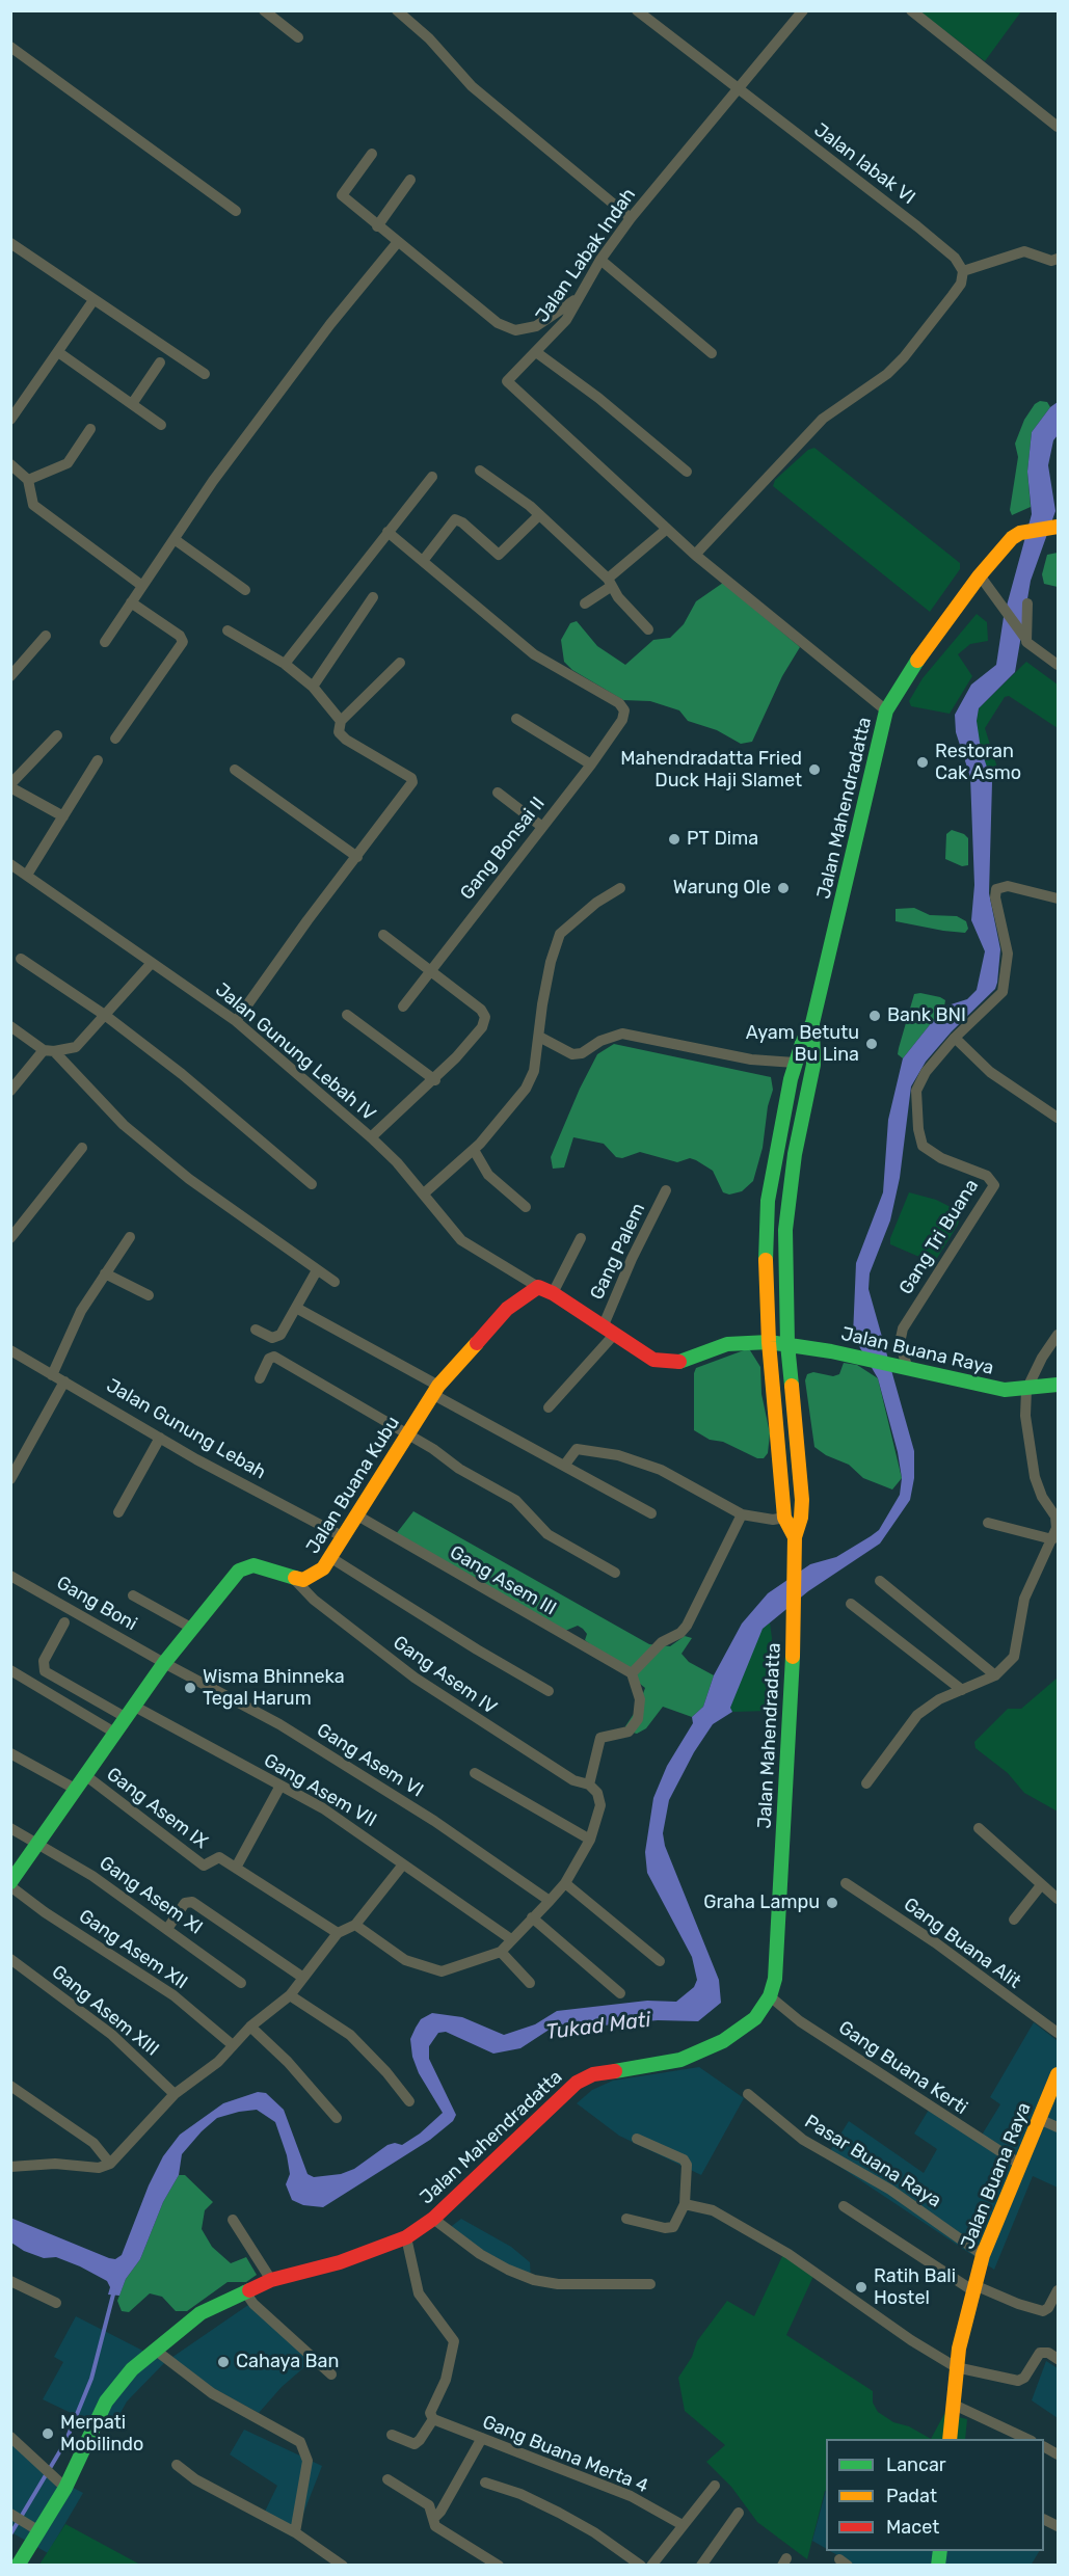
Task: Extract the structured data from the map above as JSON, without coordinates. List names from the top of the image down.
{
  "streets": {
    "main road": ["Jalan Mahendradatta", "Jalan Buana Raya", "Jalan Buana Kubu"],
    "street": [
      "Jalan labak VI",
      "Jalan Labak Indah",
      "Gang Bonsai II",
      "Jalan Gunung Lebah IV",
      "Gang Tri Buana",
      "Gang Palem",
      "Jalan Gunung Lebah",
      "Gang Asem III",
      "Gang Boni",
      "Gang Asem IV",
      "Gang Asem VI",
      "Gang Asem VII",
      "Gang Asem IX",
      "Gang Asem XI",
      "Gang Buana Alit",
      "Gang Asem XII",
      "Gang Asem XIII",
      "Gang Buana Kerti",
      "Pasar Buana Raya",
      "Gang Buana Merta 4"
    ]
  },
  "crossings": [
    ["Jalan labak VI", "Jalan Labak Indah"],
    ["Jalan Mahendradatta", "Jalan Buana Raya"],
    ["Jalan Mahendradatta", "Gang Buana Kerti"],
    ["Jalan Gunung Lebah IV", "Jalan Buana Kubu"],
    ["Gang Tri Buana", "Jalan Buana Raya"],
    ["Jalan Buana Raya", "Gang Buana Kerti"],
    ["Jalan Buana Raya", "Pasar Buana Raya"],
    ["Jalan Gunung Lebah", "Jalan Buana Kubu"],
    ["Jalan Buana Kubu", "Gang Asem III"],
    ["Jalan Buana Kubu", "Gang Asem IV"],
    ["Gang Boni", "Gang Asem VI"]
  ],
  "water": ["Tukad Mati"],
  "places": [
    "Restoran Cak Asmo",
    "Mahendradatta Fried Duck Haji Slamet",
    "PT Dima",
    "Warung Ole",
    "Bank BNI",
    "Ayam Betutu Bu Lina",
    "Wisma Bhinneka Tegal Harum",
    "Graha Lampu",
    "Ratih Bali Hostel",
    "Cahaya Ban",
    "Merpati Mobilindo"
  ],
  "legend": ["Lancar", "Padat", "Macet"]
}
